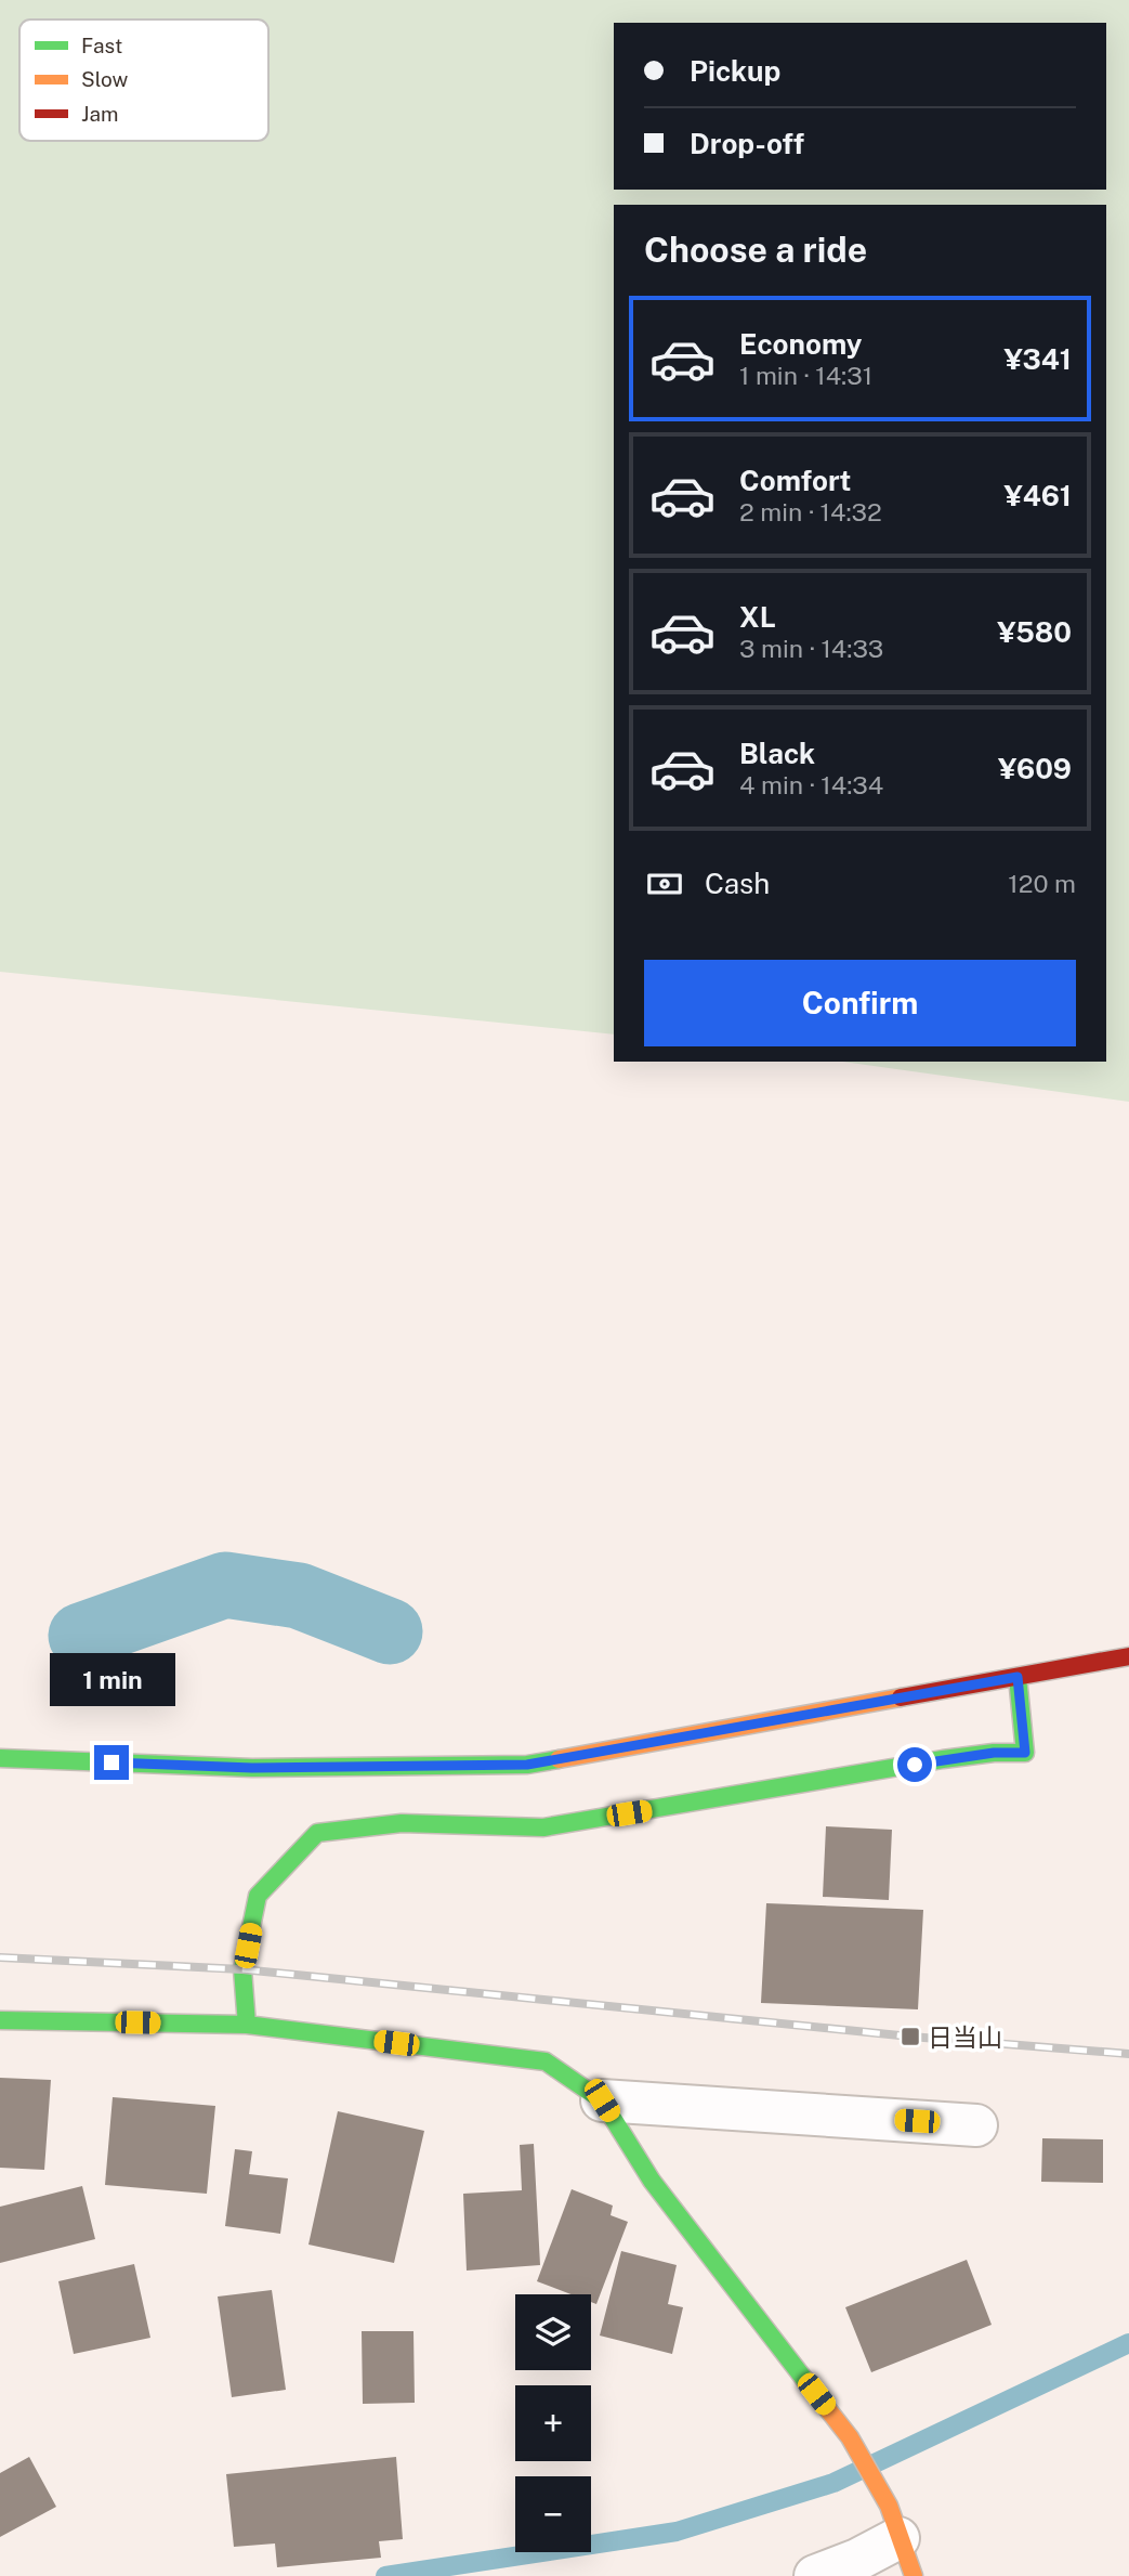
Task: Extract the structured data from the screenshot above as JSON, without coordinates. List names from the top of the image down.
{
  "places": {
    "transit": ["日当山"]
  },
  "legend": ["Fast", "Slow", "Jam"],
  "page": {
    "banner": ["Pickup", "Drop-off"],
    "heading": "Choose a ride",
    "list": [
      {
        "name": "Economy",
        "note": "1 min · 14:31",
        "value": "¥341"
      },
      {
        "name": "Comfort",
        "note": "2 min · 14:32",
        "value": "¥461"
      },
      {
        "name": "XL",
        "note": "3 min · 14:33",
        "value": "¥580"
      },
      {
        "name": "Black",
        "note": "4 min · 14:34",
        "value": "¥609"
      }
    ],
    "pay": ["Cash", "120 m"],
    "buttons": "Confirm",
    "bubble": "1 min",
    "map_buttons": ["+", "−"]
  }
}
